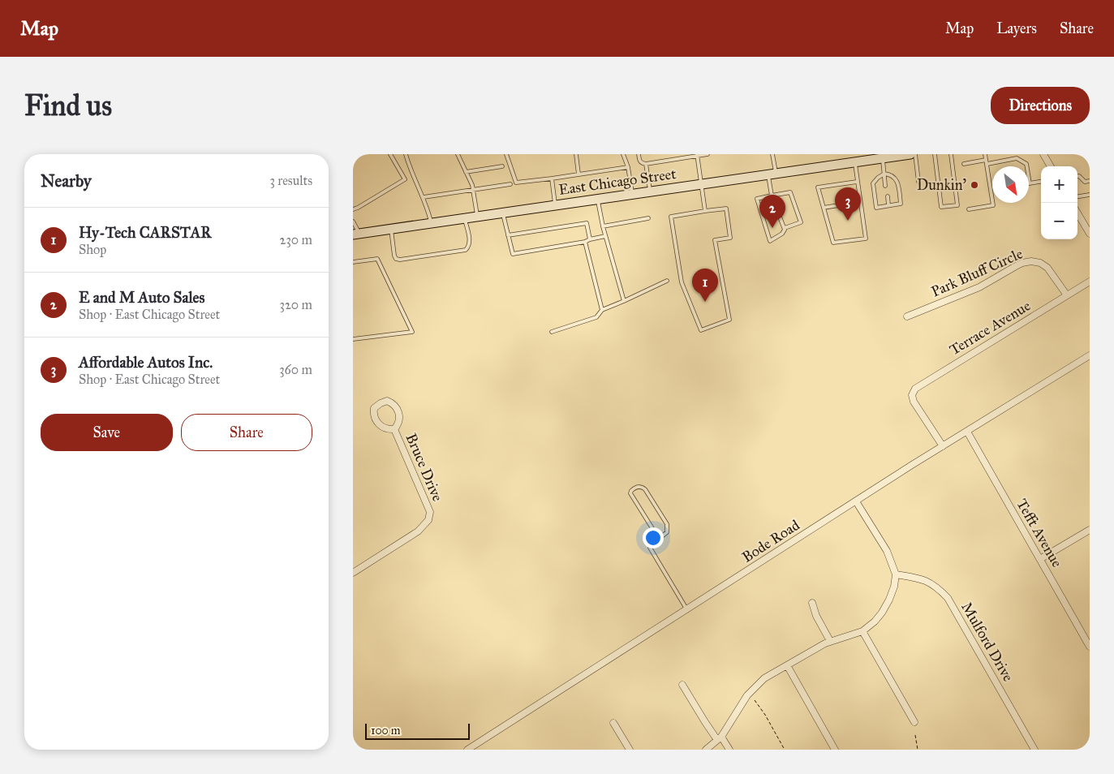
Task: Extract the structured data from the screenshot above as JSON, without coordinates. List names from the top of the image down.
{
  "streets": {
    "main road": ["East Chicago Street"],
    "street": [
      "Park Bluff Circle",
      "Terrace Avenue",
      "Bruce Drive",
      "Tefft Avenue",
      "Bode Road",
      "Mulford Drive"
    ]
  },
  "crossings": [
    ["Park Bluff Circle", "Terrace Avenue"],
    ["Terrace Avenue", "Bode Road"],
    ["Tefft Avenue", "Bode Road"]
  ],
  "places": ["Dunkin'"],
  "scale_bar": "100 m",
  "north": "bottom right",
  "page": {
    "header": "Map",
    "nav": ["Map", "Layers", "Share"],
    "buttons": [
      "Directions",
      ["Save", "Share"]
    ],
    "title": "Find us",
    "heading": ["Nearby", "3 results"],
    "map_buttons": ["+", "−"],
    "pins": ["3", "2", "1"],
    "list": [
      {
        "mark": "1",
        "name": "Hy-Tech CARSTAR",
        "note": "Shop",
        "value": "230 m"
      },
      {
        "mark": "2",
        "name": "E and M Auto Sales",
        "note": "Shop · East Chicago Street",
        "value": "320 m"
      },
      {
        "mark": "3",
        "name": "Affordable Autos Inc.",
        "note": "Shop · East Chicago Street",
        "value": "360 m"
      }
    ],
    "scale": "100 m"
  }
}
